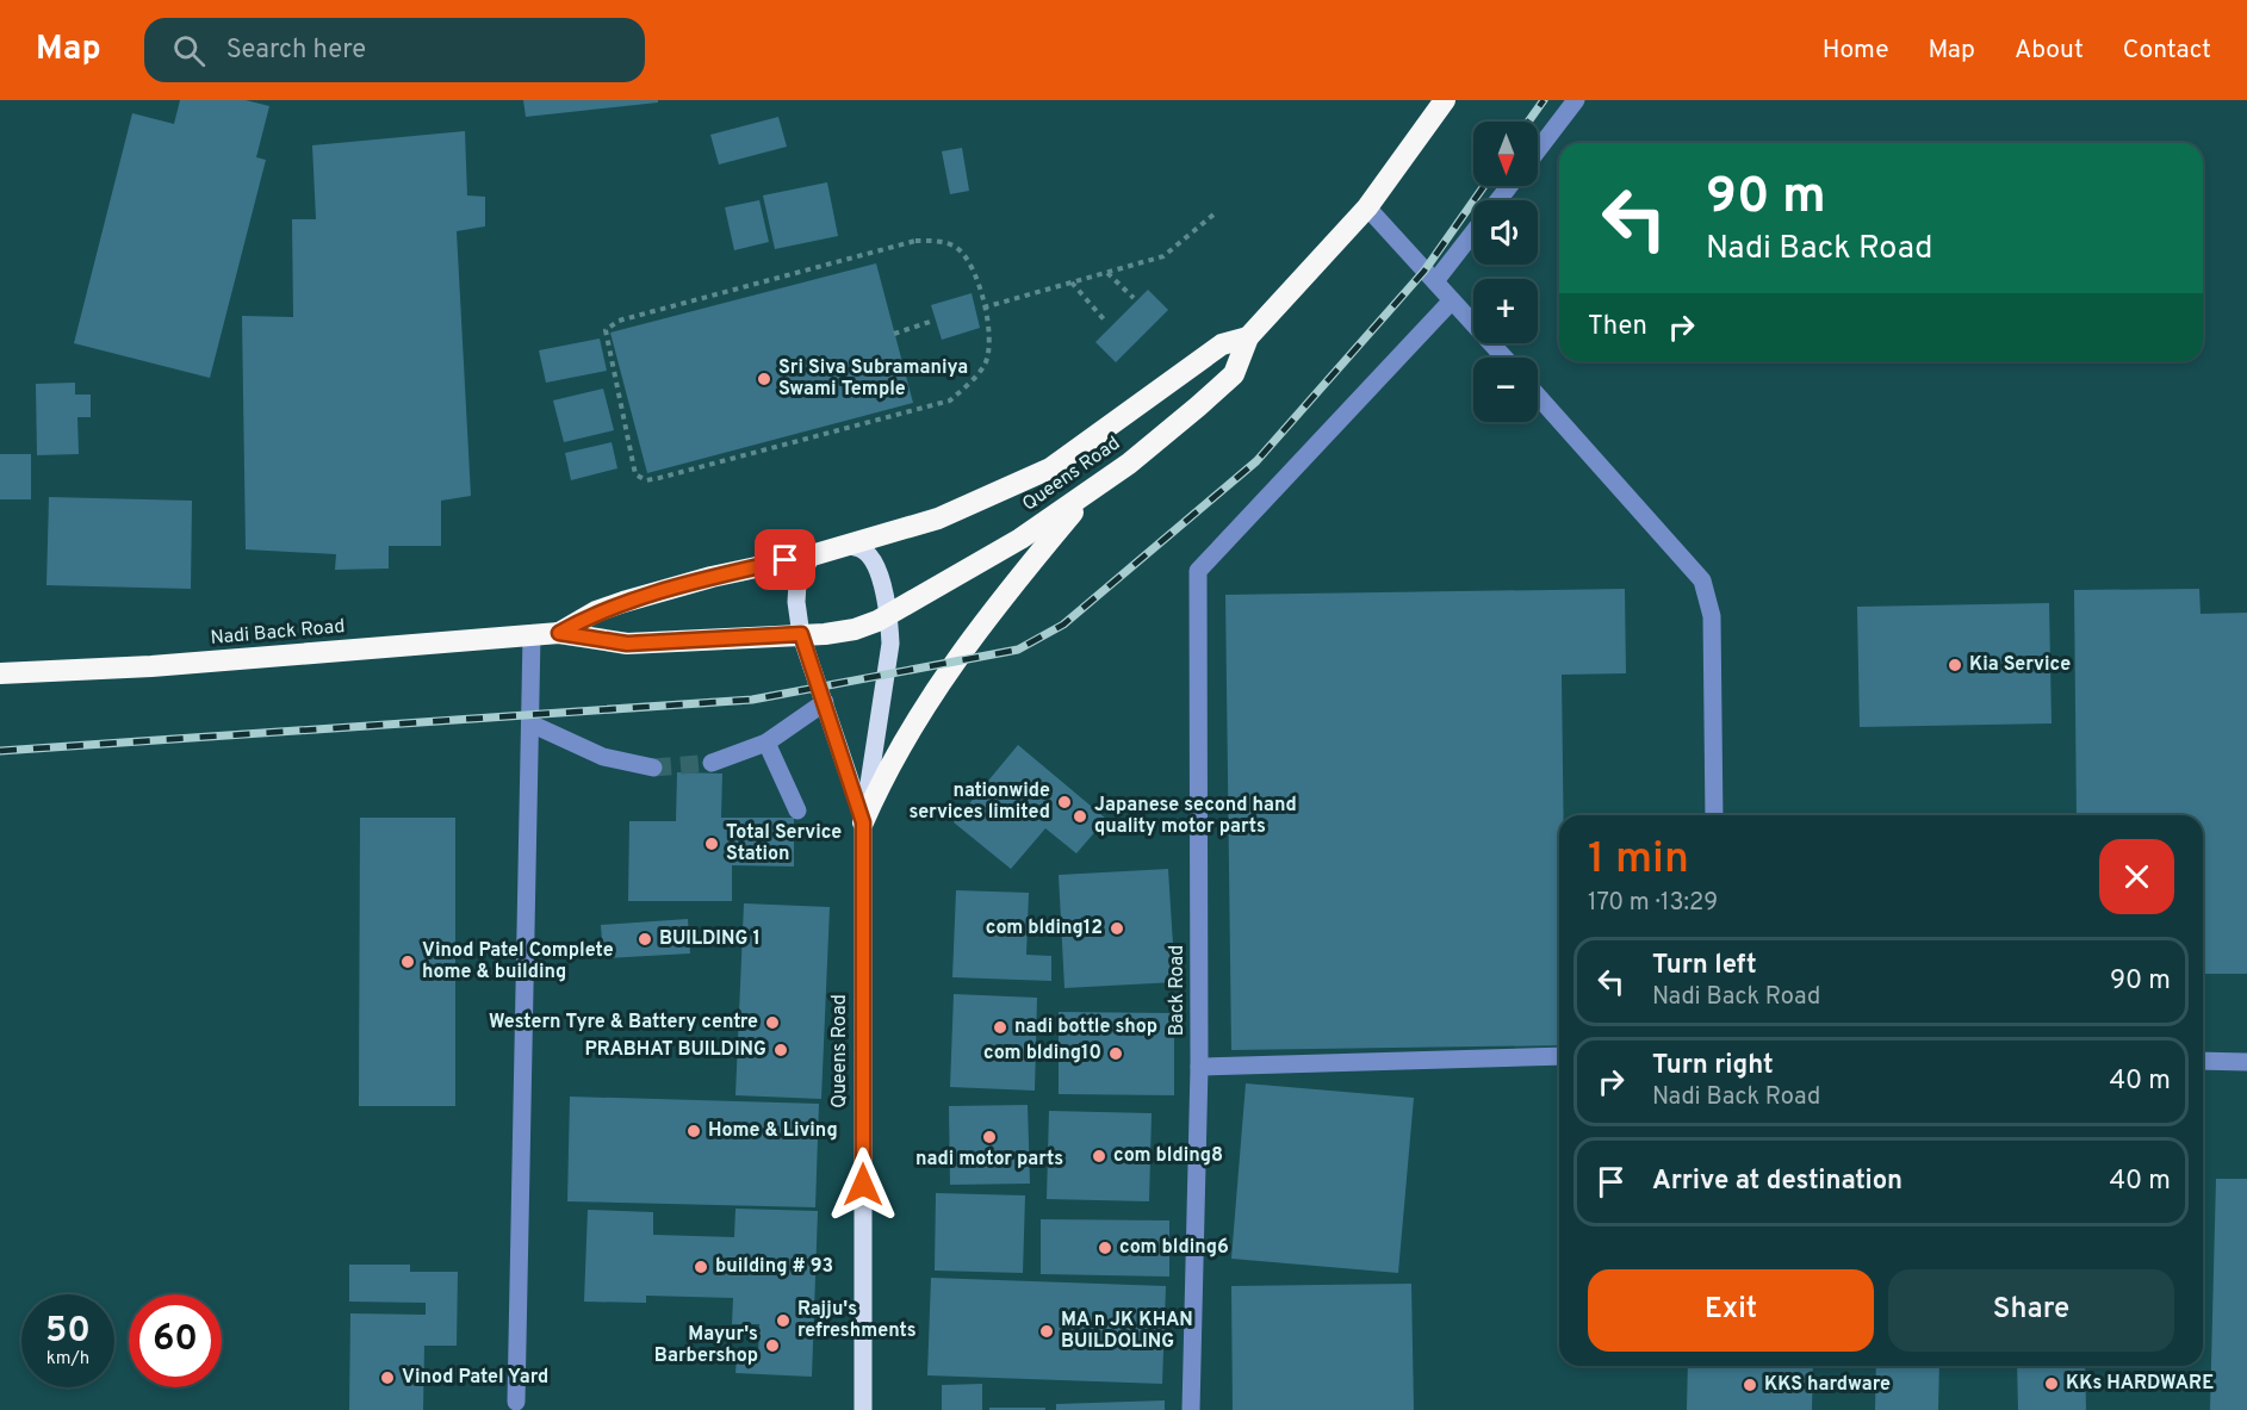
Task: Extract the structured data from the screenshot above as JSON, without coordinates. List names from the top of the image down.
{
  "streets": {
    "highway": ["Queens Road", "Nadi Back Road"],
    "street": ["Back Road"]
  },
  "crossings": [
    ["Queens Road", "Nadi Back Road"]
  ],
  "places": [
    "Sri Siva Subramaniya Swami Temple",
    "Kia Service",
    "nationwide services limited",
    "Japanese second hand quality motor parts",
    "Total Service Station",
    "com blding12",
    "BUILDING 1",
    "Vinod Patel Complete home & building",
    "Western Tyre & Battery centre",
    "nadi bottle shop",
    "PRABHAT BUILDING",
    "com blding10",
    "Home & Living",
    "nadi motor parts",
    "com blding8",
    "com blding6",
    "building # 93",
    "Rajju's refreshments",
    "MA n JK KHAN BUILDOLING",
    "Mayur's Barbershop",
    "Vinod Patel Yard",
    "KKs HARDWARE",
    "KKS hardware"
  ],
  "north": "bottom",
  "page": {
    "header": "Map",
    "search": "Search here",
    "nav": [
      "Home",
      "Map",
      "About",
      "Contact"
    ],
    "map_buttons": ["+", "−"],
    "turn": ["90 m", "Nadi Back Road"],
    "then": "Then",
    "heading": ["1 min", "170 m · 13:29"],
    "list": [
      {
        "name": "Turn left",
        "note": "Nadi Back Road",
        "value": "90 m"
      },
      {
        "name": "Turn right",
        "note": "Nadi Back Road",
        "value": "40 m"
      },
      {
        "name": "Arrive at destination",
        "value": "40 m"
      }
    ],
    "buttons": ["Exit", "Share"],
    "speed": "50 km/h",
    "limit": "60"
  }
}
